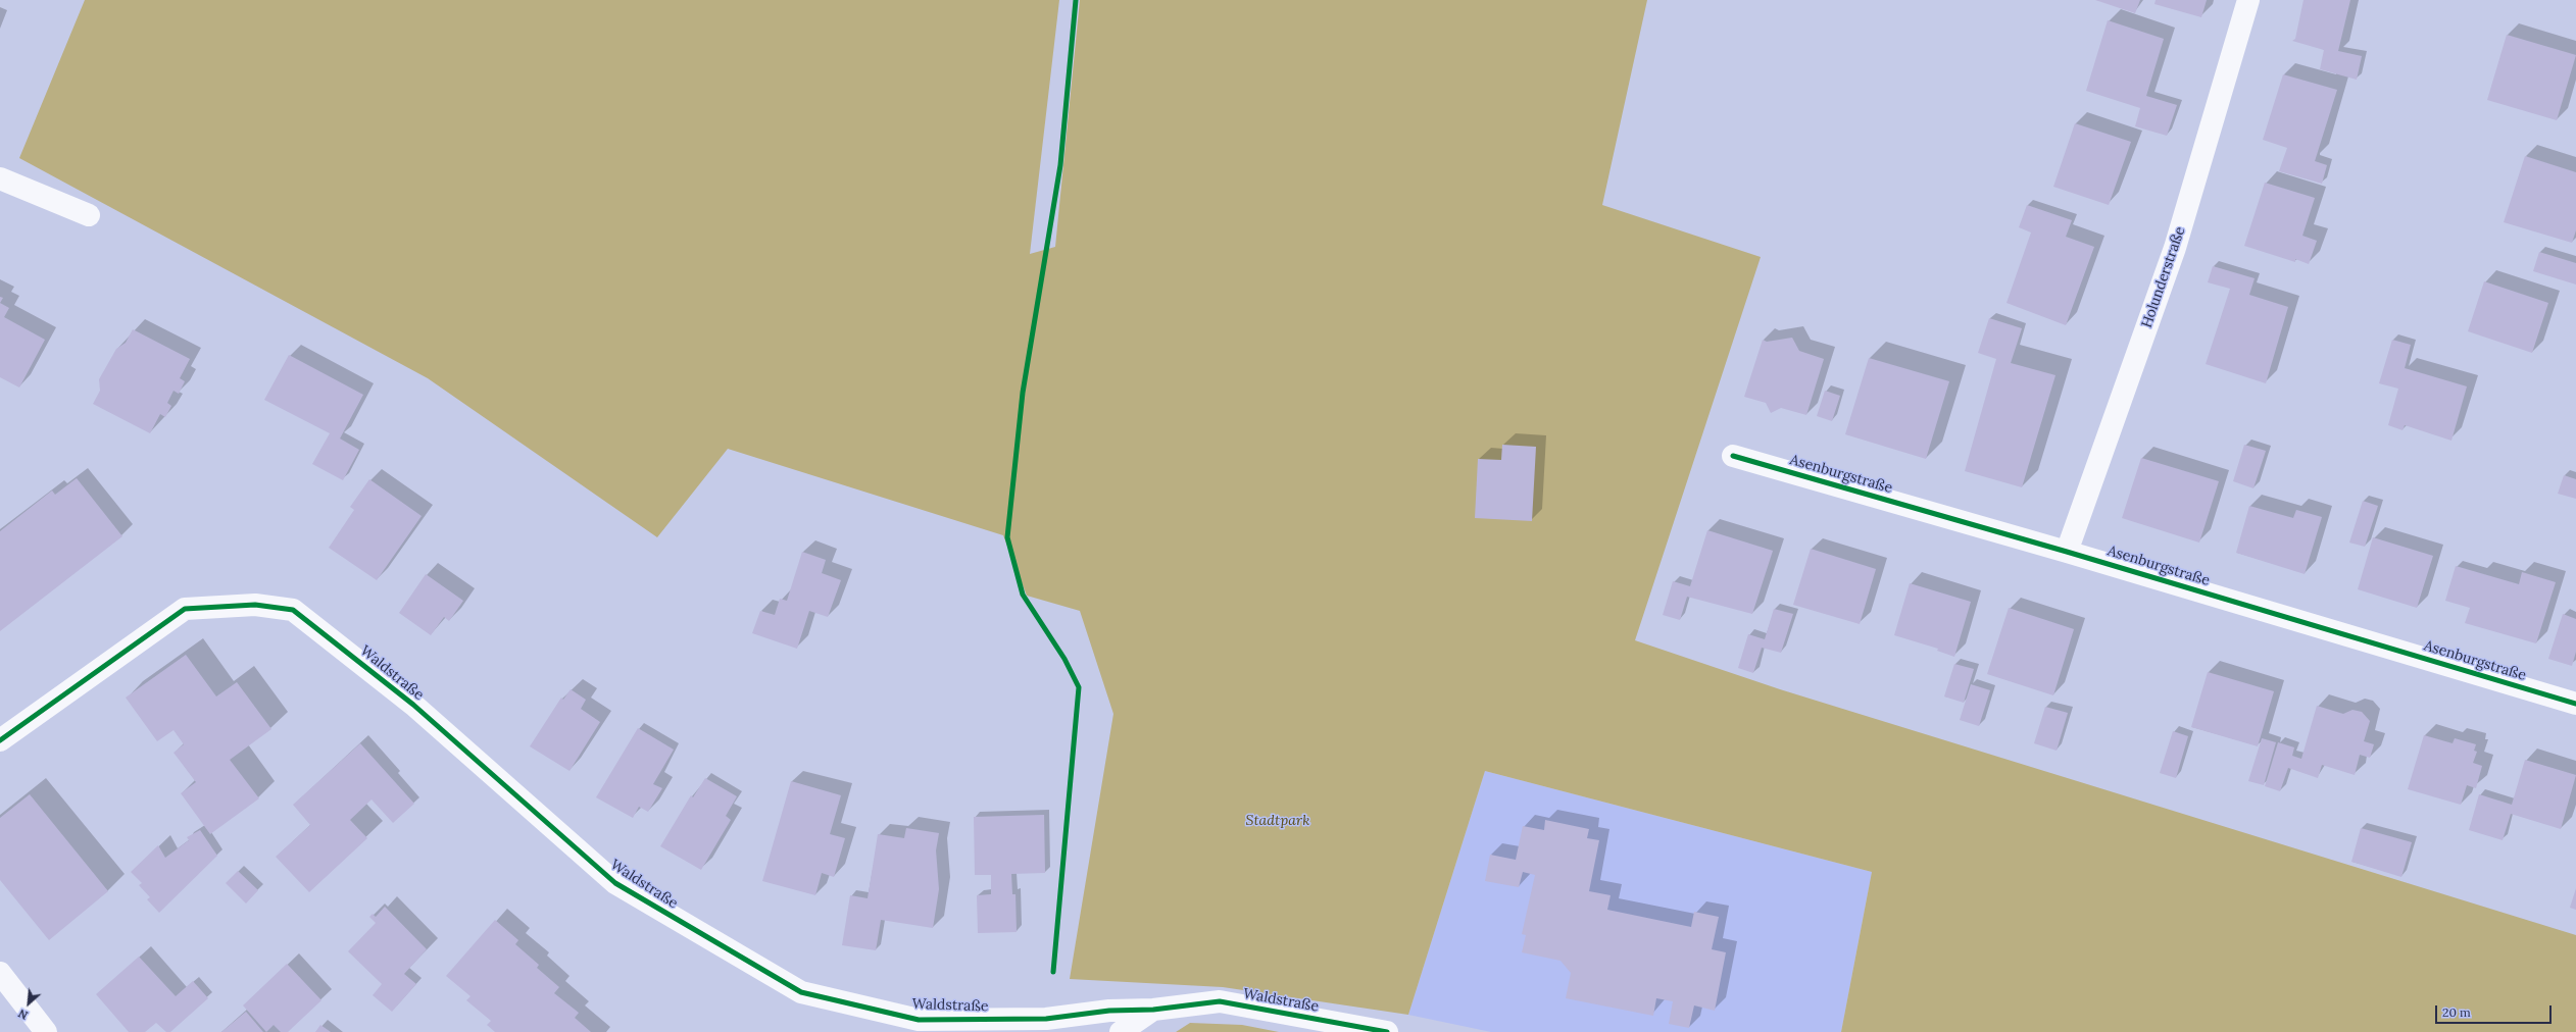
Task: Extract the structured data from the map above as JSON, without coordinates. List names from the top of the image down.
{
  "streets": {
    "street": ["Holunderstraße", "Asenburgstraße", "Waldstraße"]
  },
  "crossings": [
    ["Holunderstraße", "Asenburgstraße"]
  ],
  "parks": ["Stadtpark"],
  "scale_bar": "20 m",
  "north": "bottom left"
}
